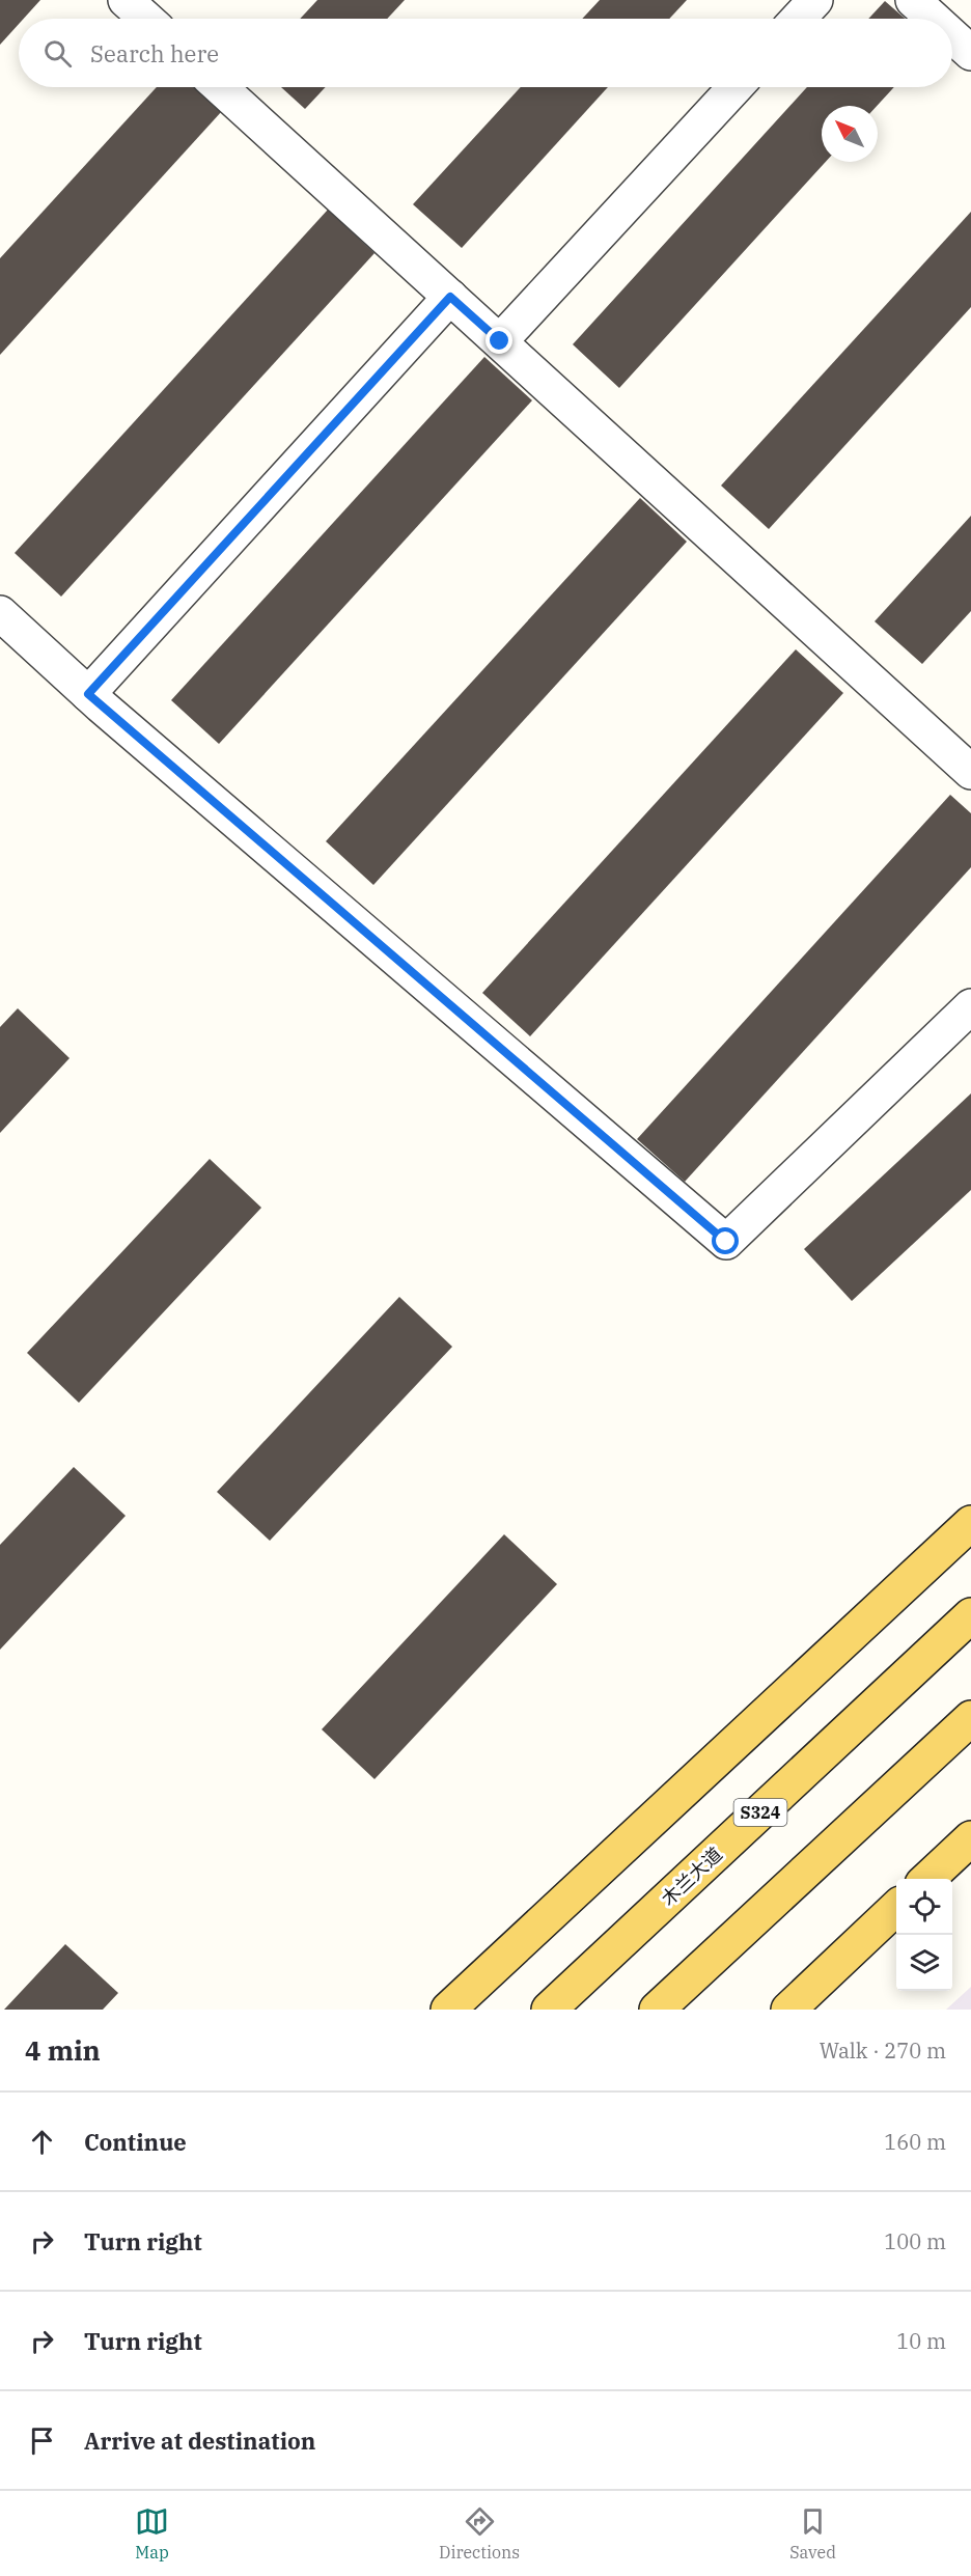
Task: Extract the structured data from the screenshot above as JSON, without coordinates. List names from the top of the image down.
{
  "streets": {
    "main road": ["S324", "木兰大道"]
  },
  "north": "top left",
  "page": {
    "search": "Search here",
    "heading": ["4 min", "Walk · 270 m"],
    "list": [
      ["Continue", "160 m"],
      ["Turn right", "100 m"],
      ["Turn right", "10 m"],
      "Arrive at destination"
    ],
    "nav": ["Map", "Directions", "Saved"]
  }
}
